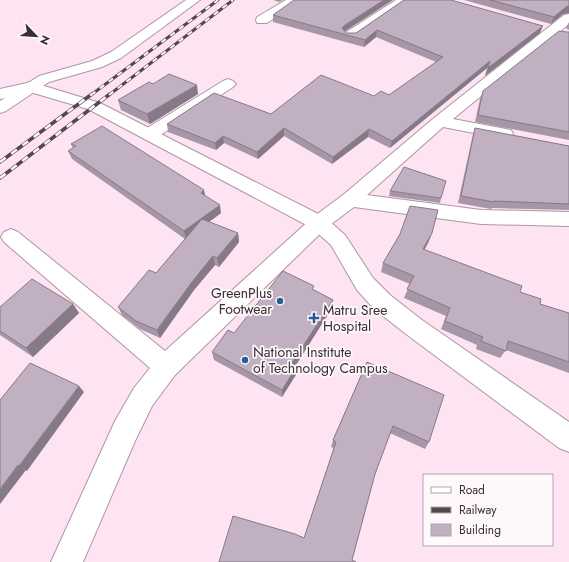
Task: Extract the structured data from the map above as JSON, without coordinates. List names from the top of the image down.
{
  "places": {
    "other": ["GreenPlus Footwear", "National Institute of Technology Campus"],
    "health": ["Matru Sree Hospital"]
  },
  "legend": ["Road", "Railway", "Building"],
  "north": "bottom right"
}
